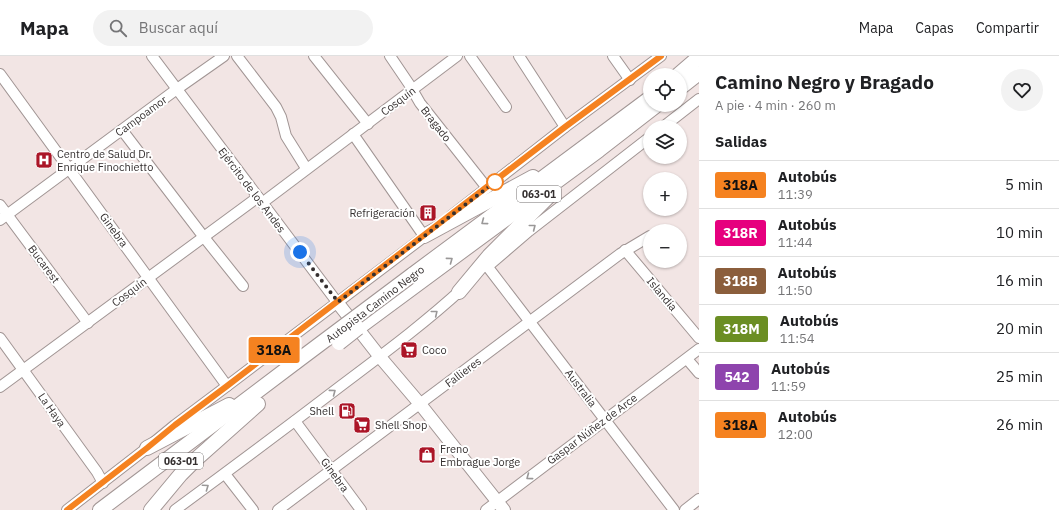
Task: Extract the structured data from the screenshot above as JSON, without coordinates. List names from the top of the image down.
{
  "streets": {
    "highway": ["063-01", "Autopista Camino Negro"],
    "main road": ["Ejército de los Andes"],
    "street": [
      "Cosquín",
      "Campoamor",
      "Bragado",
      "Ginebra",
      "Bucarest",
      "Islandia",
      "Fallieres",
      "Australia",
      "La Haya",
      "Gaspar Núñez de Arce"
    ]
  },
  "crossings": [
    ["Cosquín", "Bragado"],
    ["Cosquín", "Ejército de los Andes"],
    ["Cosquín", "Ginebra"],
    ["Cosquín", "Bucarest"],
    ["Cosquín", "La Haya"],
    ["Campoamor", "Ejército de los Andes"],
    ["Campoamor", "Ginebra"],
    ["Campoamor", "Bucarest"],
    ["Ejército de los Andes", "Fallieres"],
    ["Ejército de los Andes", "Gaspar Núñez de Arce"],
    ["Ginebra", "Fallieres"],
    ["Islandia", "Fallieres"],
    ["Fallieres", "Australia"],
    ["Australia", "Gaspar Núñez de Arce"]
  ],
  "one_way": ["Gaspar Núñez de Arce"],
  "places": {
    "hospital": ["Centro de Salud Dr. Enrique Finochietto"],
    "building": ["Refrigeración"],
    "supermarket": ["Coco", "Shell Shop"],
    "fuel station": ["Shell"],
    "shop": ["Freno Embrague Jorge"]
  },
  "lines": ["bus line 318A"],
  "page": {
    "header": "Mapa",
    "search": "Buscar aquí",
    "nav": ["Mapa", "Capas", "Compartir"],
    "on_map": "318A",
    "heading": [
      ["Camino Negro y Bragado", "A pie · 4 min · 260 m"],
      "Salidas"
    ],
    "map_buttons": ["+", "−"],
    "list": [
      {
        "mark": "318A",
        "name": "Autobús",
        "note": "11:39",
        "value": "5 min"
      },
      {
        "mark": "318R",
        "name": "Autobús",
        "note": "11:44",
        "value": "10 min"
      },
      {
        "mark": "318B",
        "name": "Autobús",
        "note": "11:50",
        "value": "16 min"
      },
      {
        "mark": "318M",
        "name": "Autobús",
        "note": "11:54",
        "value": "20 min"
      },
      {
        "mark": "542",
        "name": "Autobús",
        "note": "11:59",
        "value": "25 min"
      },
      {
        "mark": "318A",
        "name": "Autobús",
        "note": "12:00",
        "value": "26 min"
      }
    ]
  }
}
